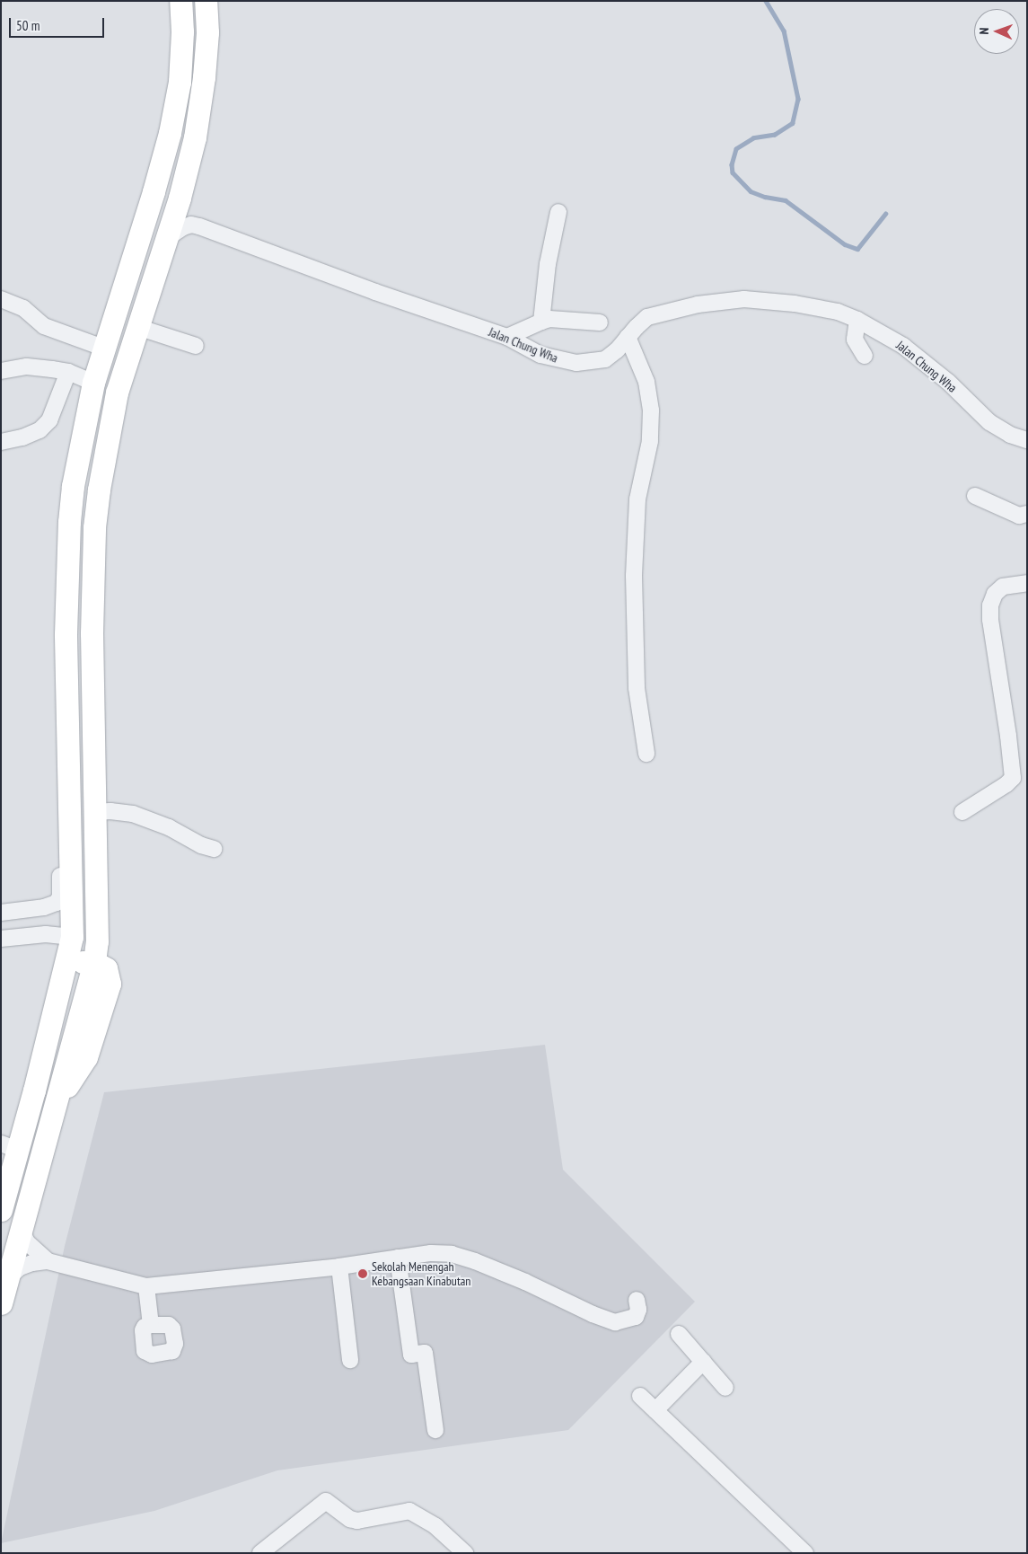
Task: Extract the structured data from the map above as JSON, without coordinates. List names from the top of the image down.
{
  "streets": {
    "street": ["Jalan Chung Wha"]
  },
  "places": ["Sekolah Menengah Kebangsaan Kinabutan"],
  "scale_bar": "50 m",
  "north": "left"
}
